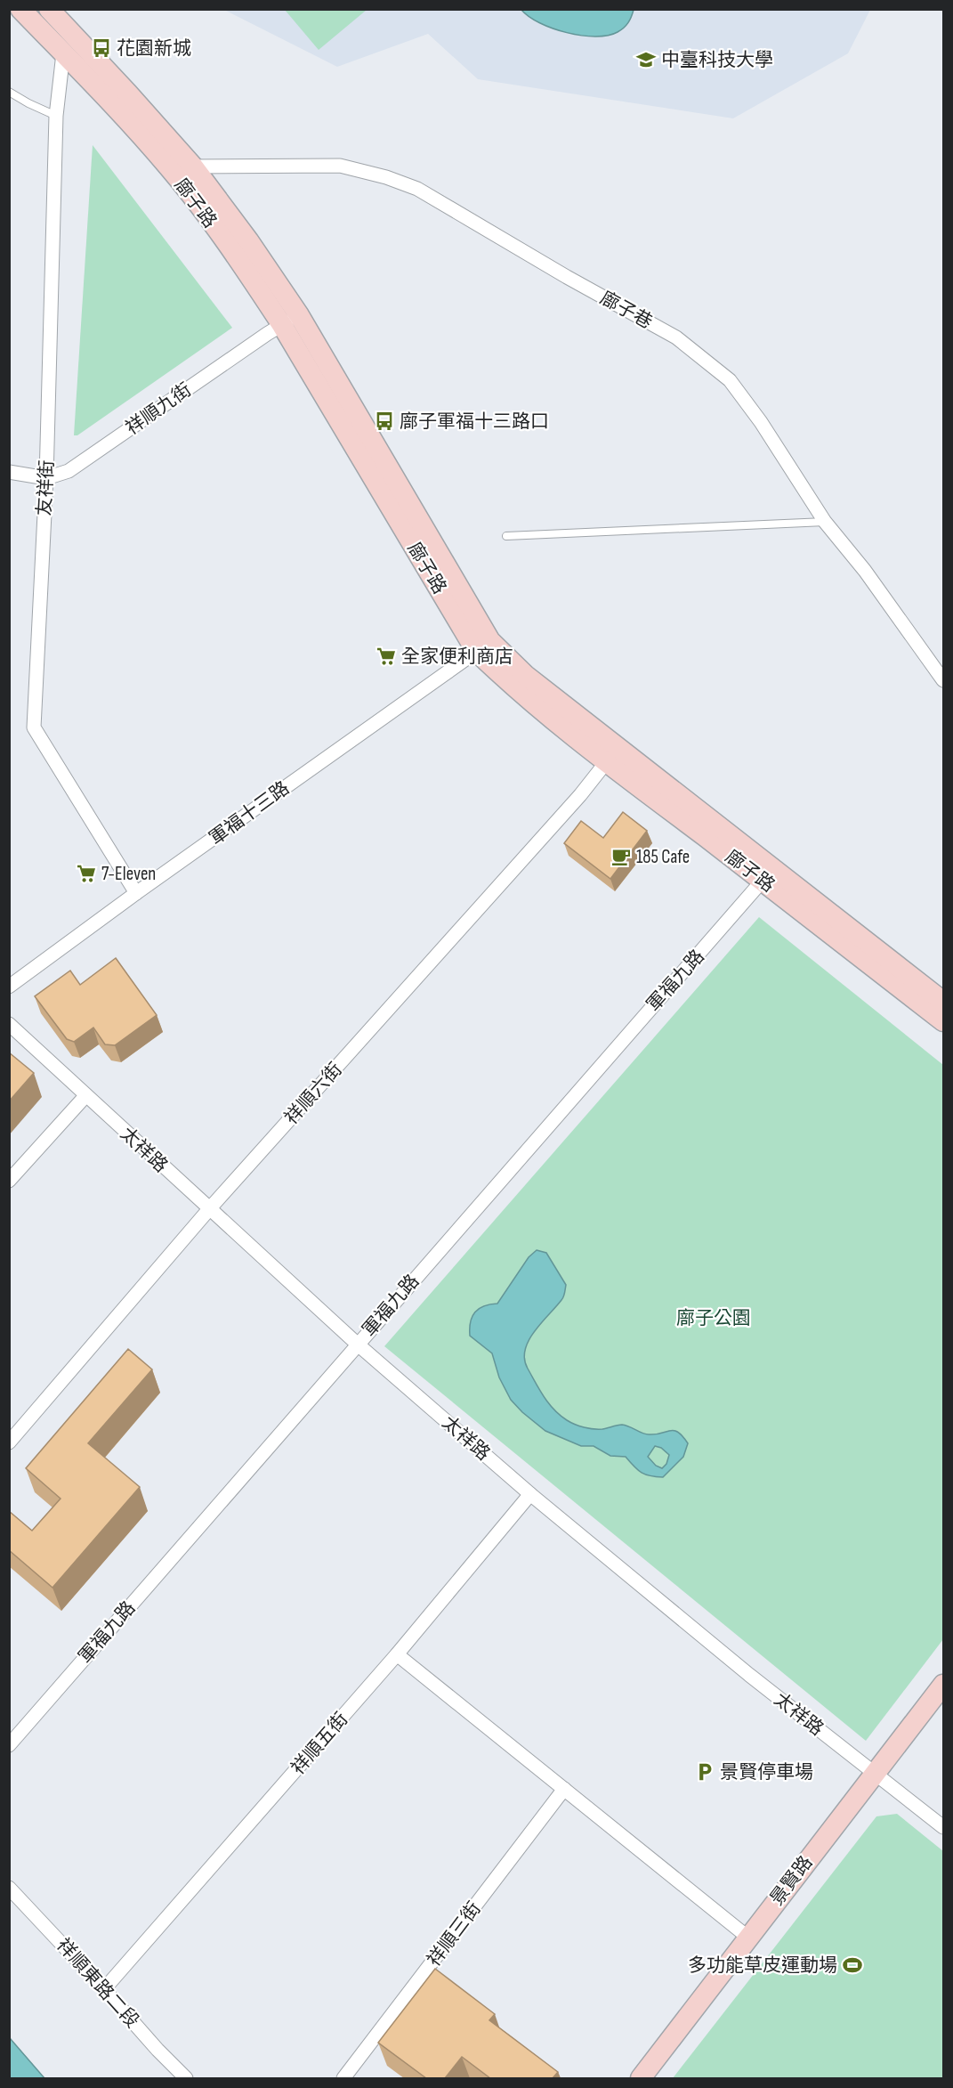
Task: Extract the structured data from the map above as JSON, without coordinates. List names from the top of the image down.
{
  "streets": {
    "main road": ["廍子路", "景賢路"],
    "street": [
      "廍子巷",
      "祥順九街",
      "友祥街",
      "軍福十三路",
      "軍福九路",
      "祥順六街",
      "太祥路",
      "祥順五街",
      "祥順三街",
      "祥順東路二段"
    ]
  },
  "crossings": [
    ["廍子路", "廍子巷"],
    ["廍子路", "祥順九街"],
    ["廍子路", "友祥街"],
    ["廍子路", "軍福十三路"],
    ["廍子路", "軍福九路"],
    ["廍子路", "祥順六街"],
    ["祥順九街", "友祥街"],
    ["友祥街", "軍福十三路"],
    ["軍福九路", "太祥路"],
    ["祥順六街", "太祥路"],
    ["太祥路", "祥順五街"],
    ["太祥路", "景賢路"],
    ["祥順五街", "祥順東路二段"]
  ],
  "parks": ["廍子公園"],
  "places": {
    "bus stop": ["花園新城", "廍子軍福十三路口"],
    "school or university": ["中臺科技大學"],
    "supermarket": ["全家便利商店", "7-Eleven"],
    "cafe": ["185 Cafe"],
    "parking": ["景賢停車場"],
    "sports": ["多功能草皮運動場"]
  }
}
